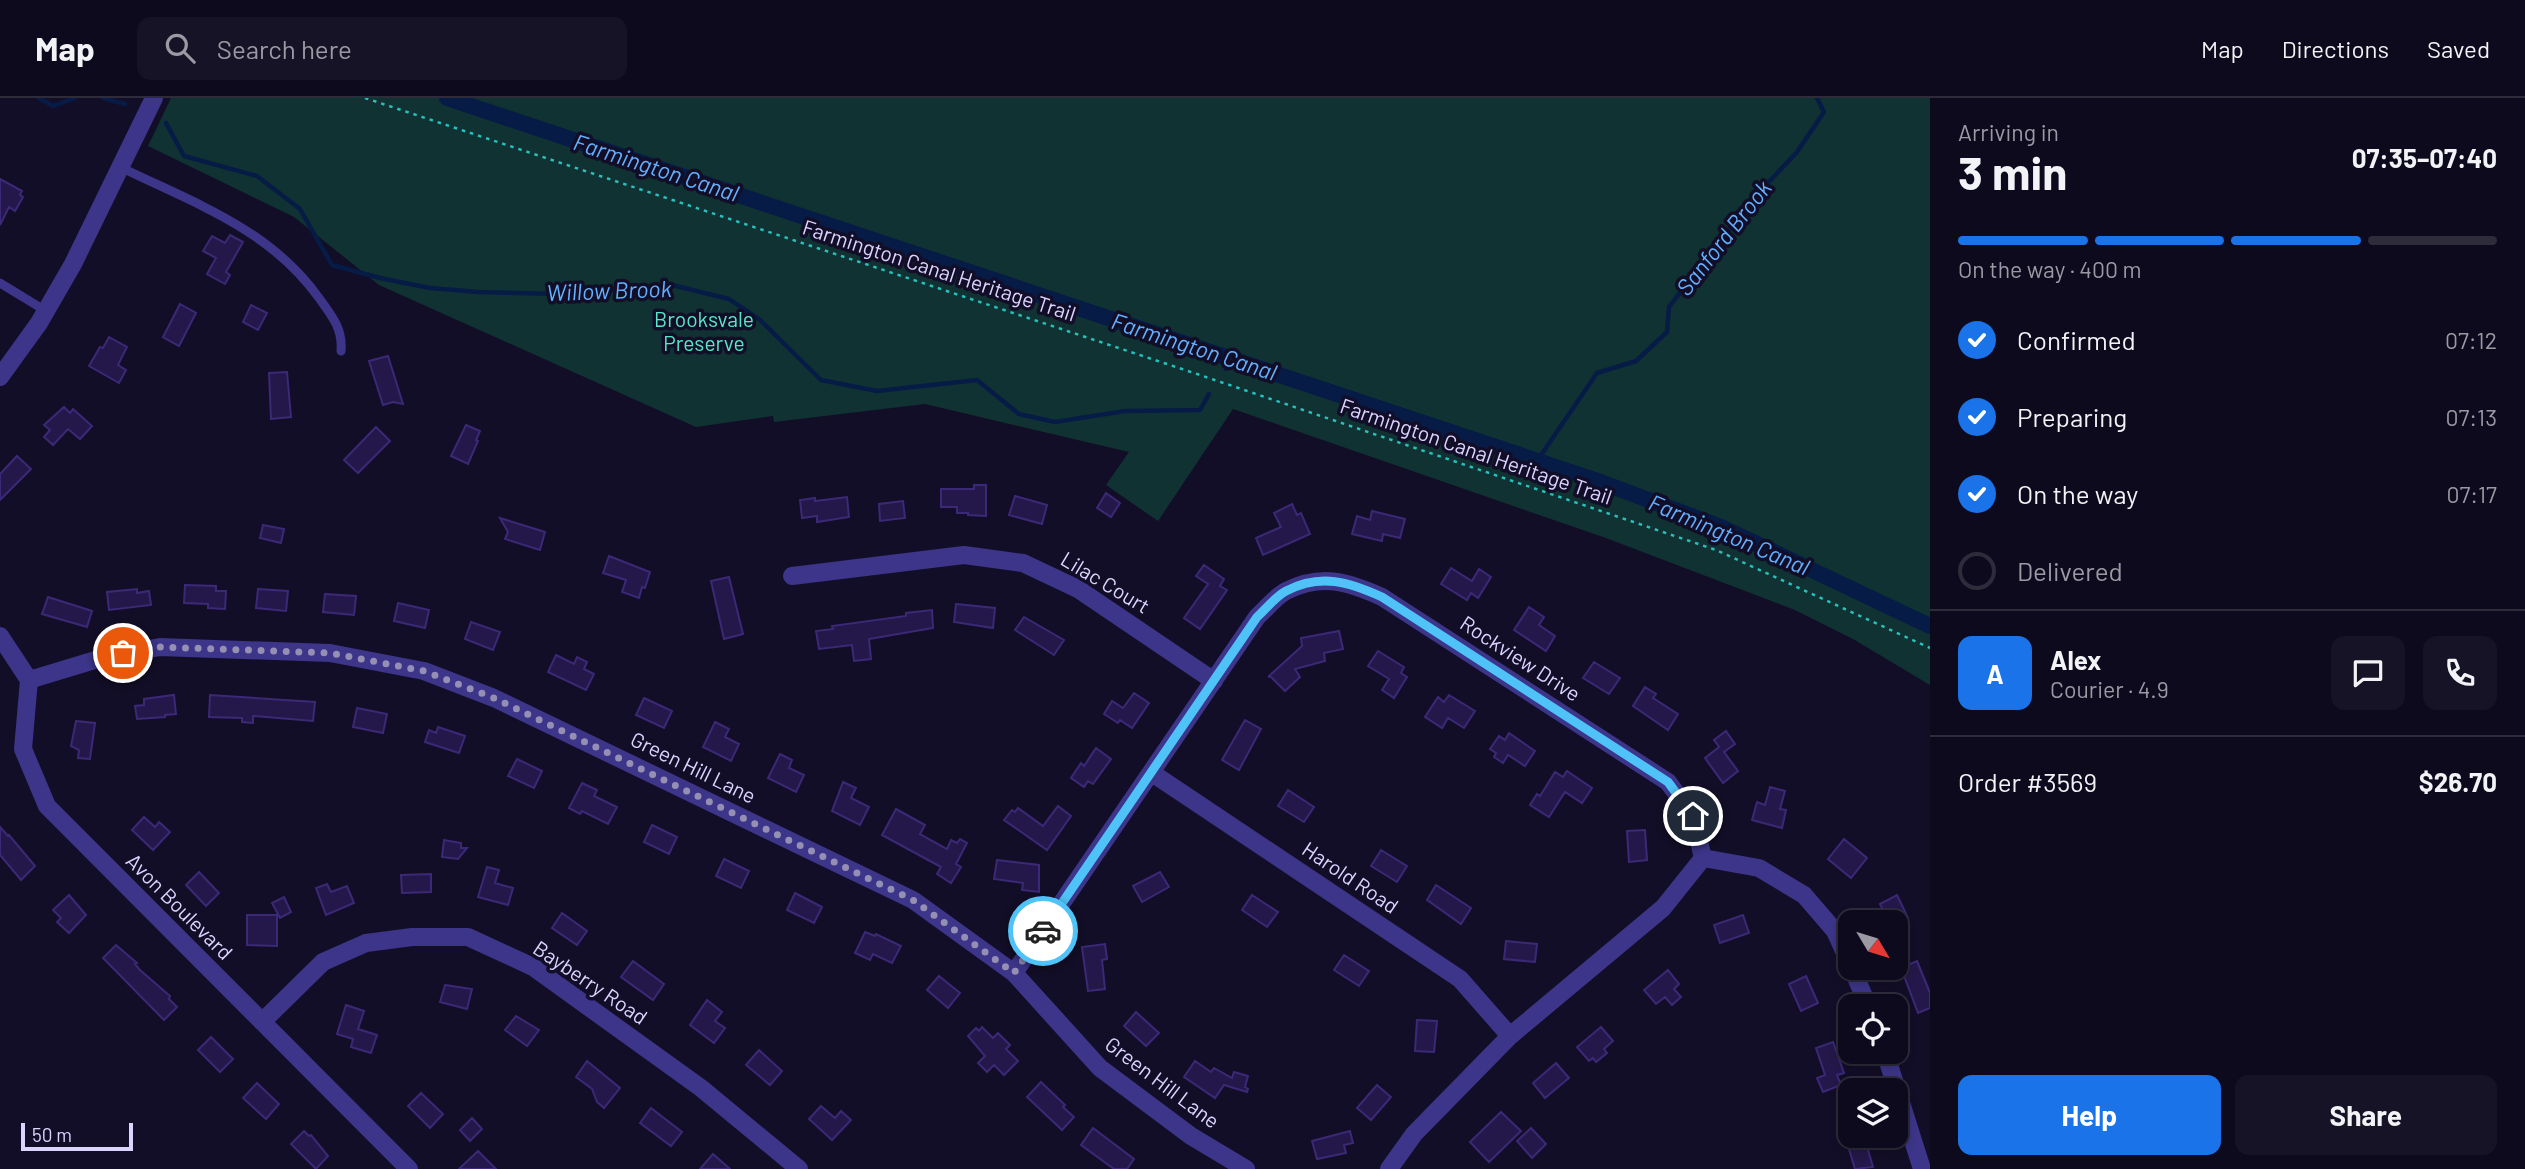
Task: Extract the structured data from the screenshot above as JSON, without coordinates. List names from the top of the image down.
{
  "streets": {
    "street": [
      "Lilac Court",
      "Rockview Drive",
      "Green Hill Lane",
      "Harold Road",
      "Avon Boulevard",
      "Bayberry Road"
    ],
    "path": ["Farmington Canal Heritage Trail"]
  },
  "crossings": [
    ["Lilac Court", "Rockview Drive"],
    ["Rockview Drive", "Green Hill Lane"],
    ["Rockview Drive", "Harold Road"],
    ["Green Hill Lane", "Avon Boulevard"],
    ["Avon Boulevard", "Bayberry Road"]
  ],
  "water": ["Farmington Canal", "Sanford Brook", "Willow Brook"],
  "parks": ["Brooksvale Preserve"],
  "scale_bar": "50 m",
  "north": "bottom right",
  "page": {
    "header": "Map",
    "search": "Search here",
    "nav": ["Map", "Directions", "Saved"],
    "heading": ["3 min", "Arriving in", "07:35–07:40"],
    "panel": [
      "Alex",
      "Courier · 4.9",
      "Order #3569",
      "$26.70"
    ],
    "bar": "On the way · 400 m",
    "list": [
      ["Confirmed", "07:12"],
      ["Preparing", "07:13"],
      ["On the way", "07:17"],
      "Delivered"
    ],
    "round": "A",
    "buttons": ["Help", "Share"],
    "scale": "50 m"
  }
}
